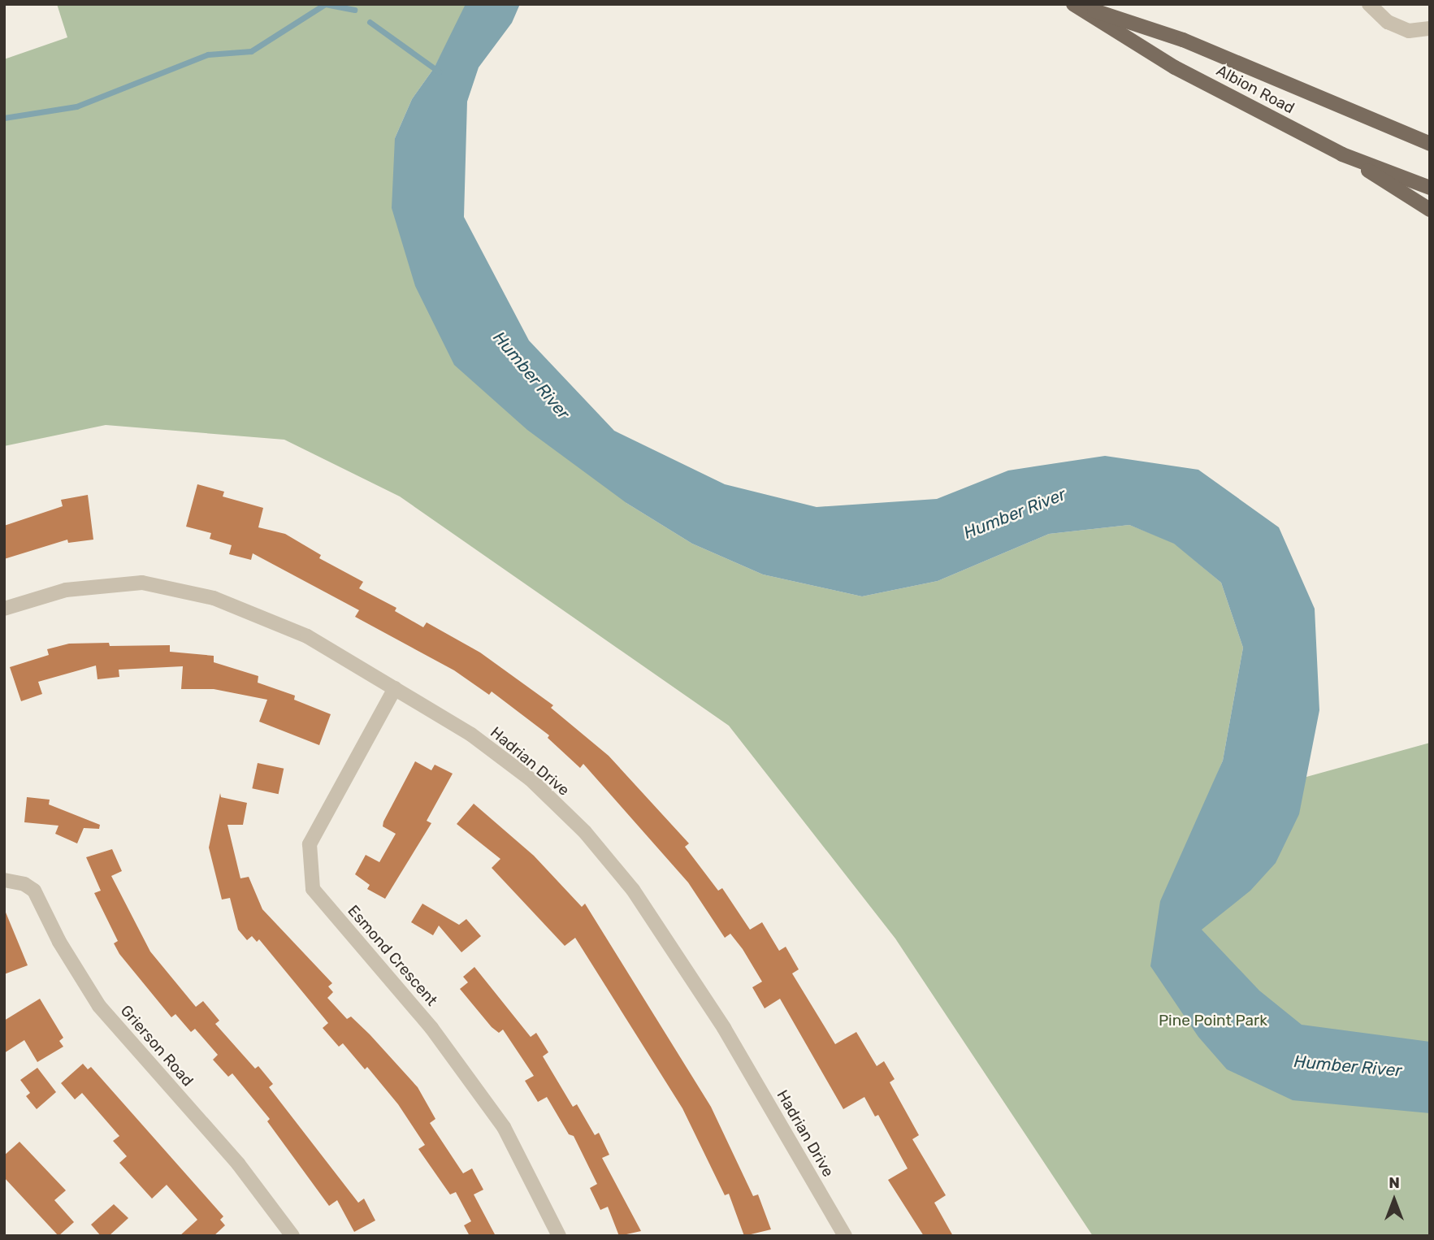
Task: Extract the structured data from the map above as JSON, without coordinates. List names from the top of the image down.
{
  "streets": {
    "main road": ["Albion Road"],
    "street": ["Hadrian Drive", "Esmond Crescent", "Grierson Road"]
  },
  "crossings": [
    ["Hadrian Drive", "Esmond Crescent"]
  ],
  "water": ["Humber River"],
  "parks": ["Pine Point Park"],
  "north": "top"
}
